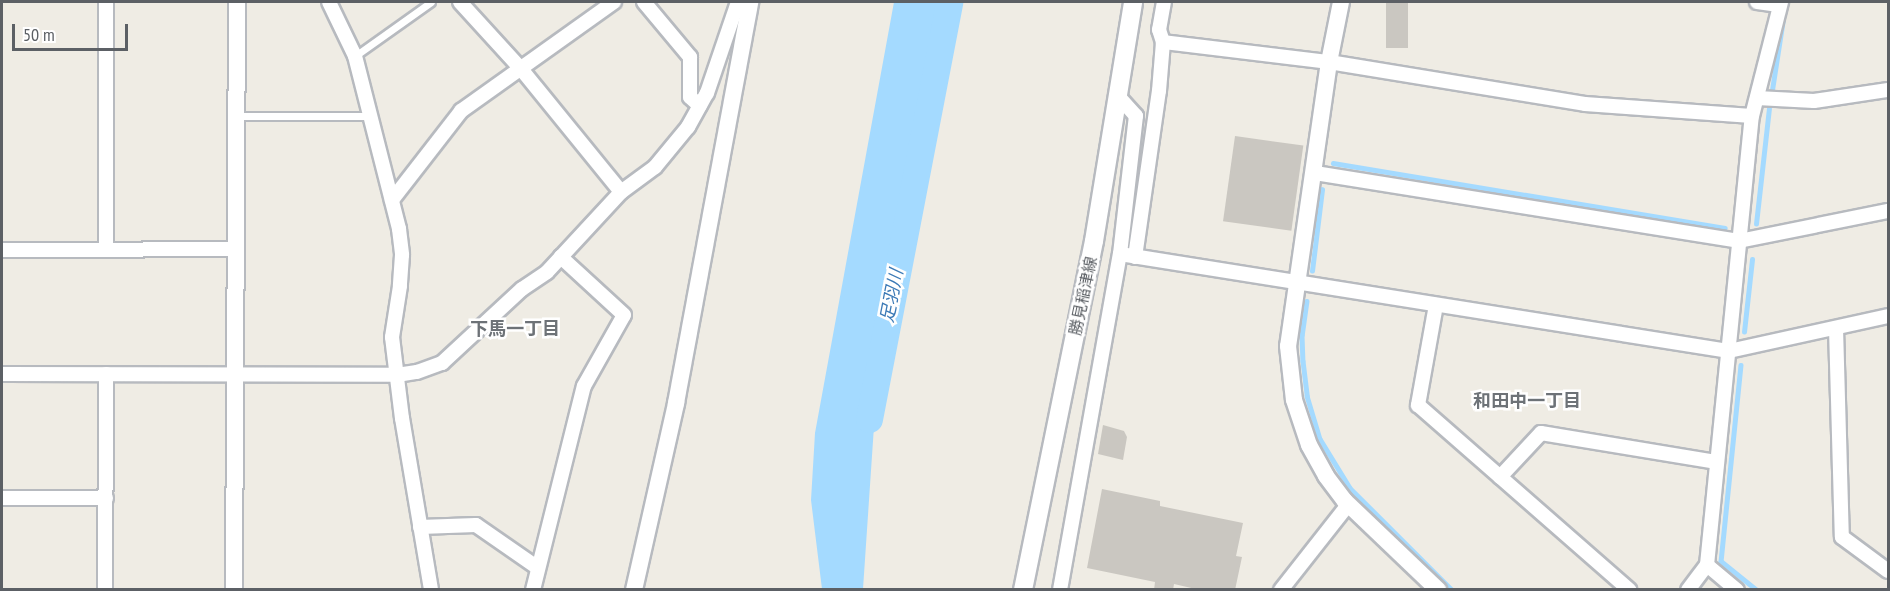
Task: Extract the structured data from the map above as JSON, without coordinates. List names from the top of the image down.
{
  "streets": {
    "main road": ["勝見稲津線"]
  },
  "districts": ["下馬一丁目", "和田中一丁目"],
  "water": ["足羽川"],
  "scale_bar": "50 m"
}
